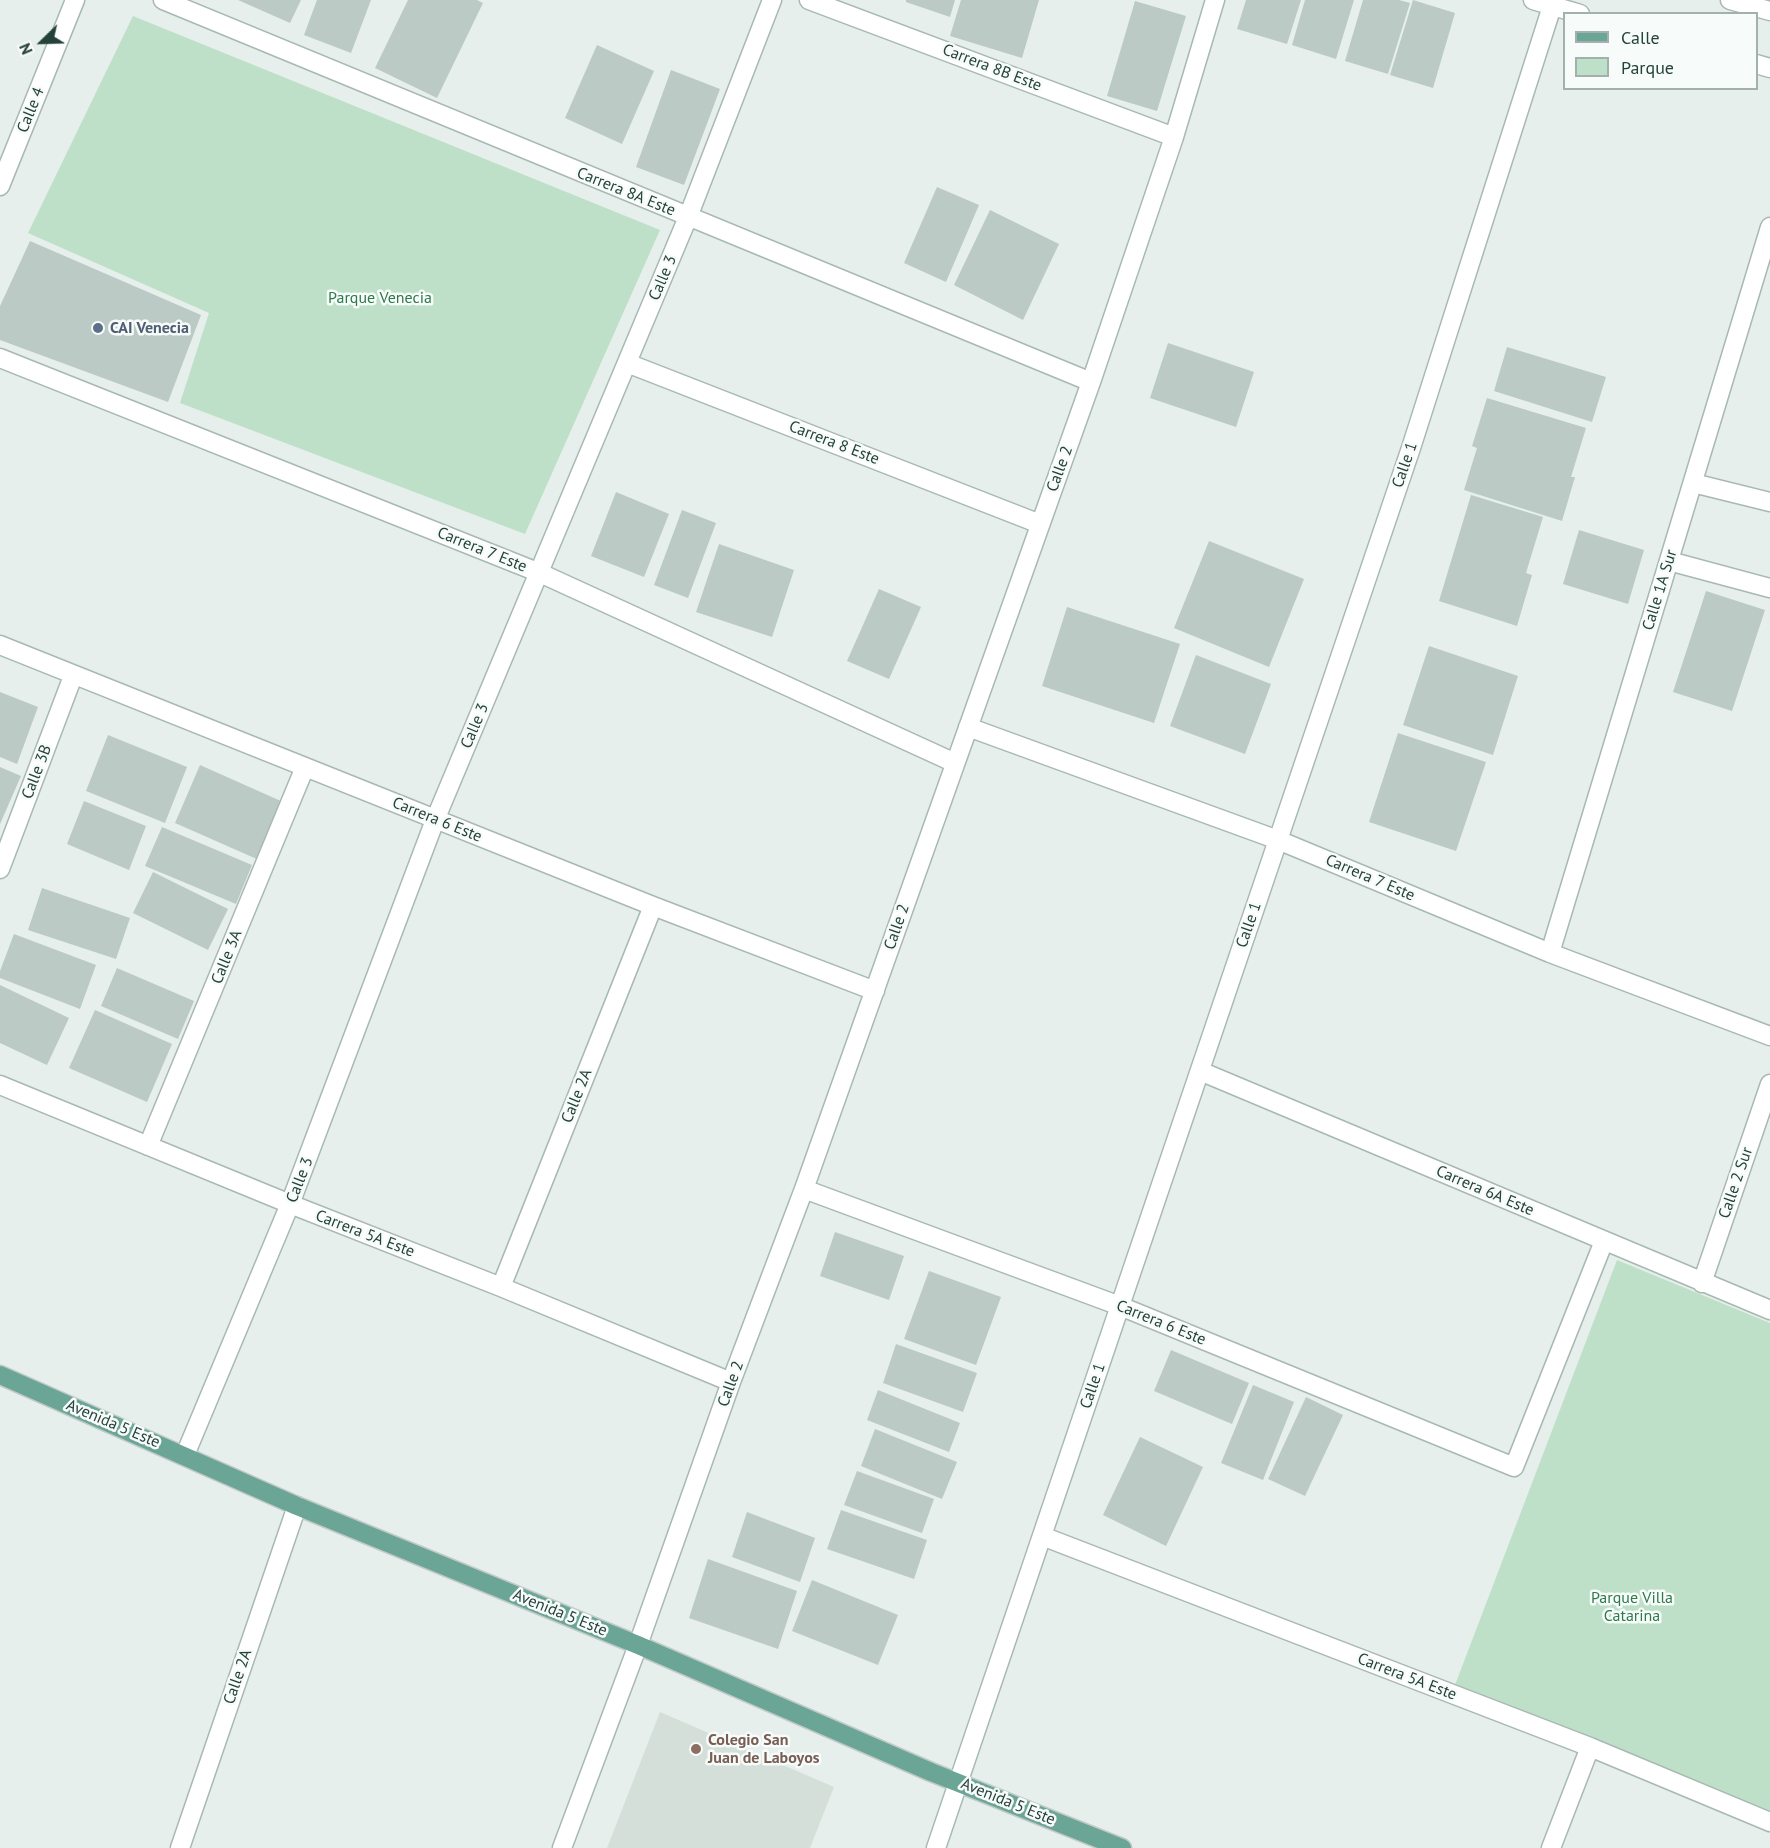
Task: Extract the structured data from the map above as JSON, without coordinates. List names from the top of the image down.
{
  "streets": {
    "main road": ["Avenida 5 Este"],
    "street": [
      "Carrera 8B Este",
      "Calle 4",
      "Carrera 8A Este",
      "Calle 3",
      "Carrera 8 Este",
      "Calle 1",
      "Calle 2",
      "Carrera 7 Este",
      "Calle 1A Sur",
      "Calle 3B",
      "Carrera 6 Este",
      "Calle 3A",
      "Calle 2A",
      "Calle 2 Sur",
      "Carrera 6A Este",
      "Carrera 5A Este"
    ]
  },
  "crossings": [
    ["Carrera 8B Este", "Calle 2"],
    ["Carrera 8A Este", "Calle 3"],
    ["Carrera 8A Este", "Calle 2"],
    ["Calle 3", "Carrera 8 Este"],
    ["Calle 3", "Carrera 7 Este"],
    ["Calle 3", "Carrera 6 Este"],
    ["Calle 3", "Carrera 5A Este"],
    ["Calle 3", "Avenida 5 Este"],
    ["Carrera 8 Este", "Calle 2"],
    ["Calle 1", "Carrera 7 Este"],
    ["Calle 1", "Carrera 6 Este"],
    ["Calle 1", "Carrera 6A Este"],
    ["Calle 1", "Carrera 5A Este"],
    ["Calle 1", "Avenida 5 Este"],
    ["Calle 2", "Carrera 7 Este"],
    ["Calle 2", "Carrera 6 Este"],
    ["Calle 2", "Carrera 5A Este"],
    ["Calle 2", "Avenida 5 Este"],
    ["Carrera 7 Este", "Calle 1A Sur"],
    ["Calle 3B", "Carrera 6 Este"],
    ["Carrera 6 Este", "Calle 3A"],
    ["Carrera 6 Este", "Calle 2A"],
    ["Carrera 6 Este", "Carrera 6A Este"],
    ["Calle 3A", "Carrera 5A Este"],
    ["Calle 2A", "Carrera 5A Este"],
    ["Calle 2A", "Avenida 5 Este"],
    ["Calle 2 Sur", "Carrera 6A Este"]
  ],
  "parks": ["Parque Venecia", "Parque Villa Catarina"],
  "places": ["CAI Venecia", "Colegio San Juan de Laboyos"],
  "legend": ["Calle", "Parque"],
  "north": "bottom left"
}
